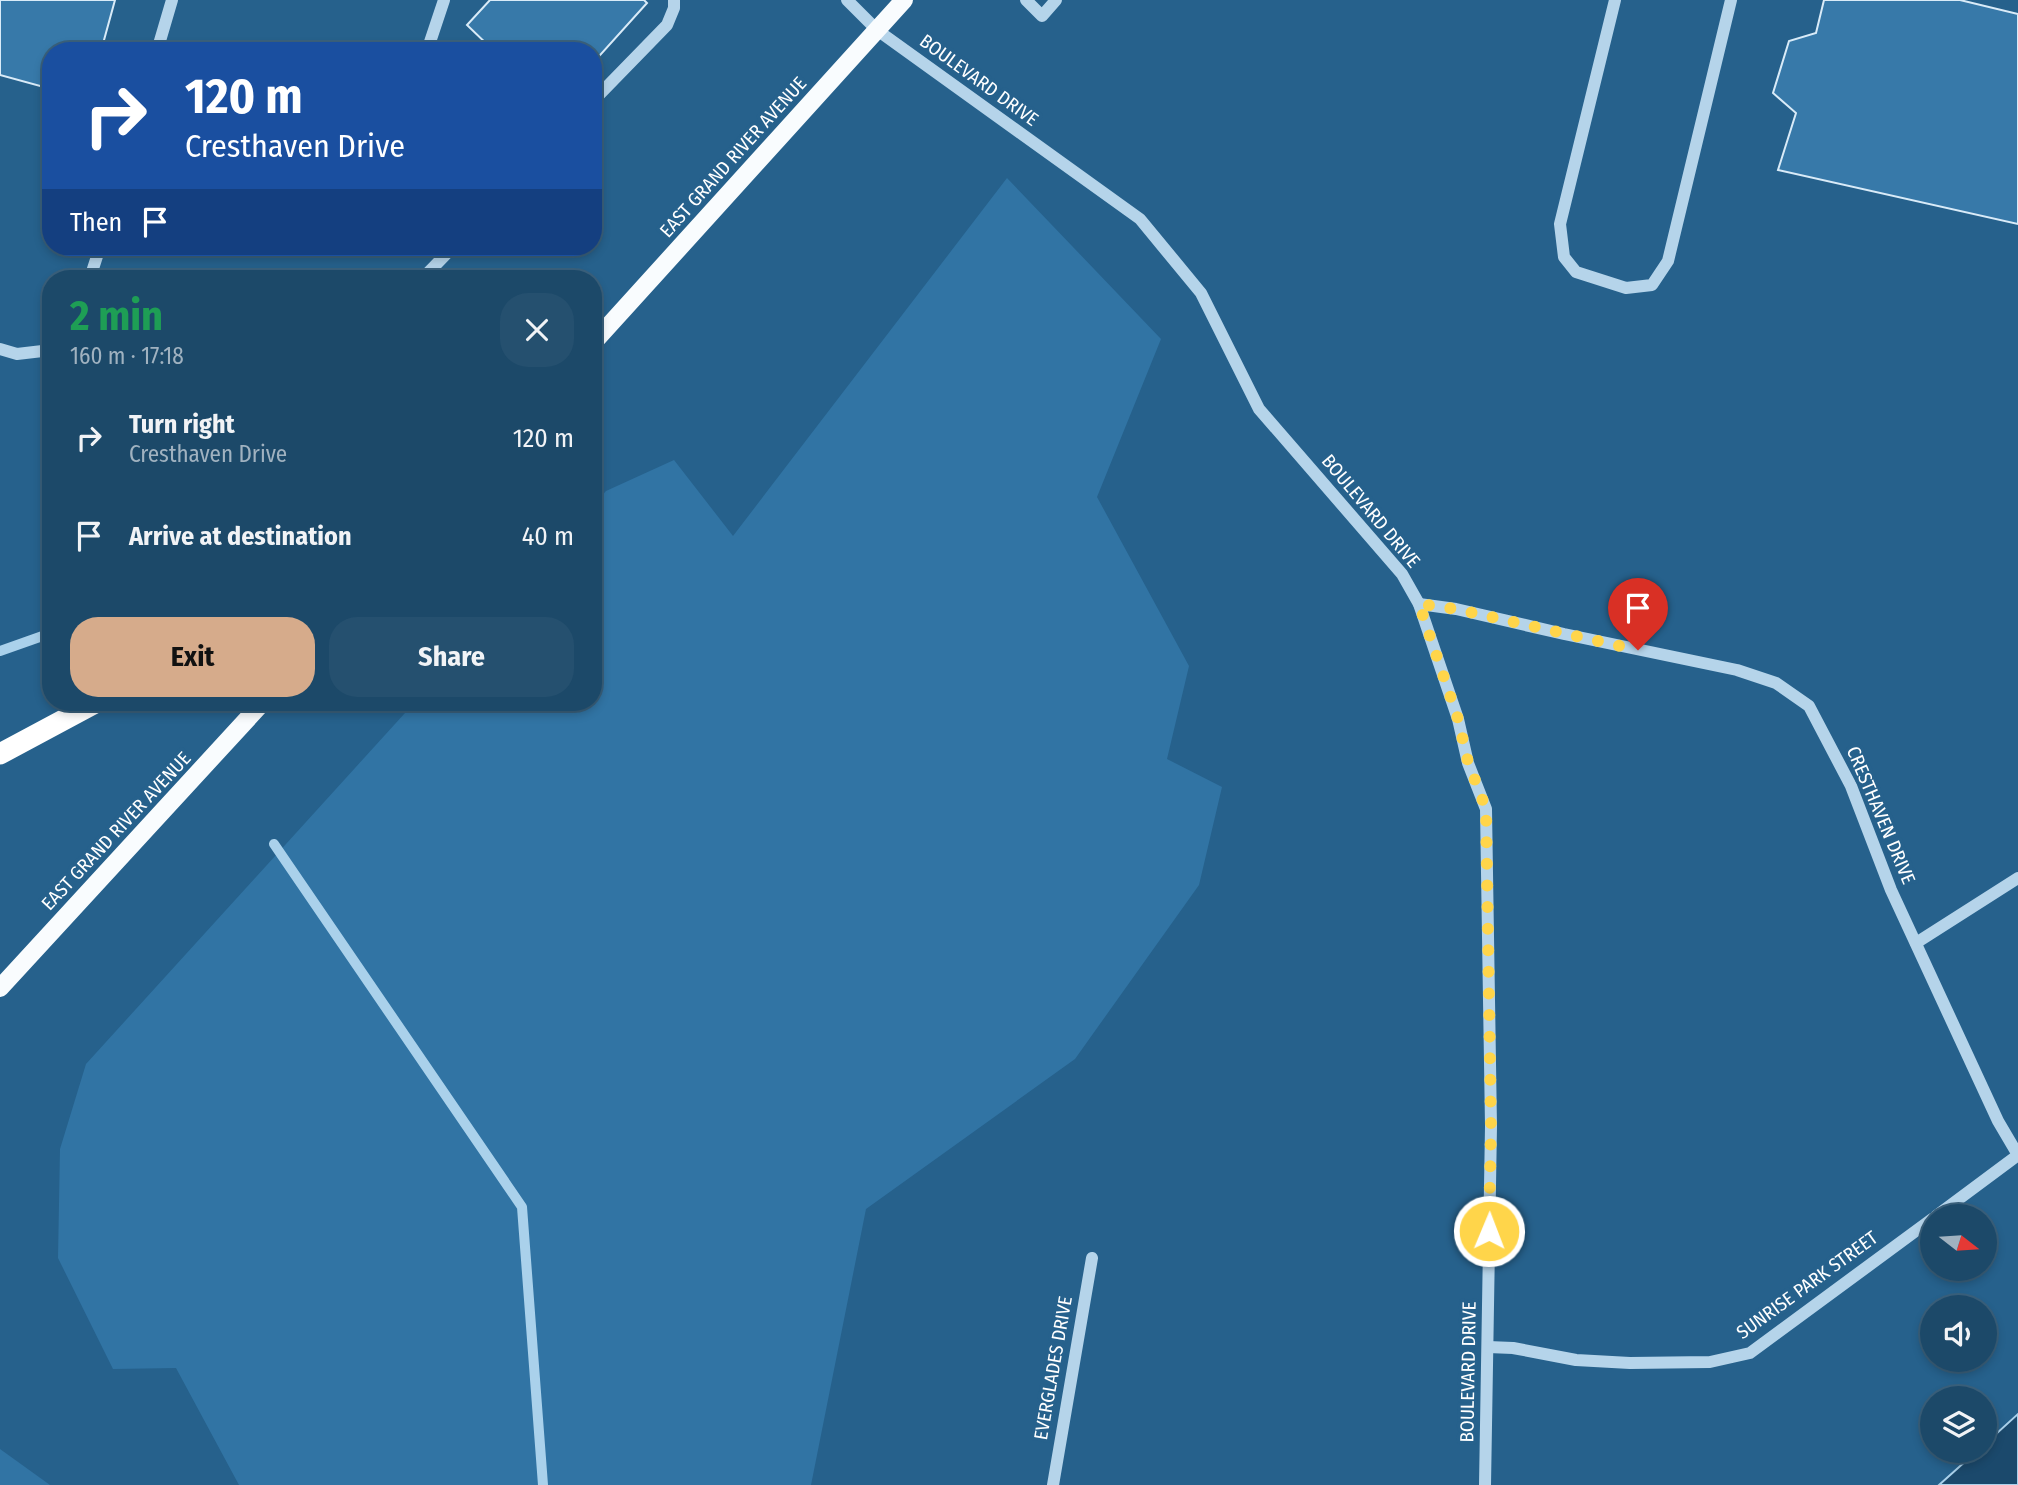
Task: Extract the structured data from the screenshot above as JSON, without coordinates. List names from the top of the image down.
{
  "streets": {
    "main road": ["EAST GRAND RIVER AVENUE"],
    "street": [
      "BOULEVARD DRIVE",
      "CRESTHAVEN DRIVE",
      "SUNRISE PARK STREET",
      "EVERGLADES DRIVE"
    ]
  },
  "crossings": [
    ["BOULEVARD DRIVE", "EAST GRAND RIVER AVENUE"],
    ["BOULEVARD DRIVE", "CRESTHAVEN DRIVE"],
    ["BOULEVARD DRIVE", "SUNRISE PARK STREET"],
    ["CRESTHAVEN DRIVE", "SUNRISE PARK STREET"]
  ],
  "north": "right",
  "page": {
    "turn": ["120 m", "Cresthaven Drive"],
    "then": "Then",
    "heading": ["2 min", "160 m · 17:18"],
    "list": [
      {
        "name": "Turn right",
        "note": "Cresthaven Drive",
        "value": "120 m"
      },
      {
        "name": "Arrive at destination",
        "value": "40 m"
      }
    ],
    "buttons": ["Exit", "Share"]
  }
}
